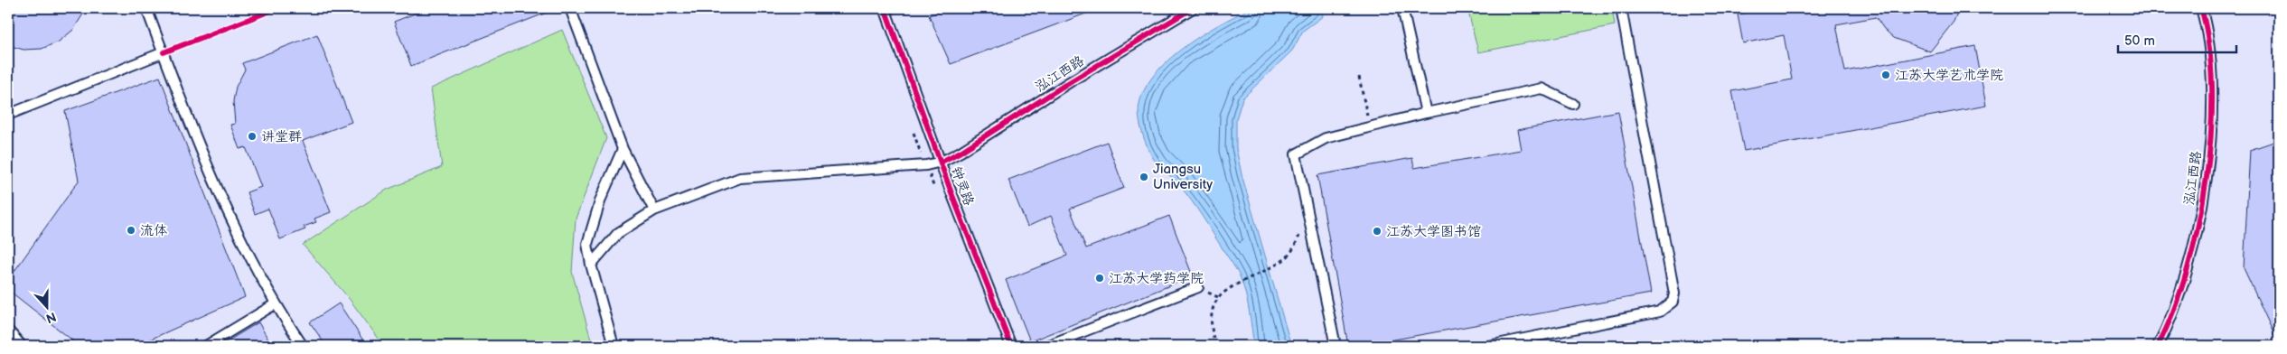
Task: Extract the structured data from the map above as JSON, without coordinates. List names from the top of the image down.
{
  "streets": {
    "lane": ["泓江西路", "钟灵路"]
  },
  "crossings": [
    ["泓江西路", "钟灵路"]
  ],
  "places": [
    "江苏大学艺术学院",
    "讲堂群",
    "Jiangsu University",
    "流体",
    "江苏大学图书馆",
    "江苏大学药学院"
  ],
  "scale_bar": "50 m",
  "north": "bottom"
}
